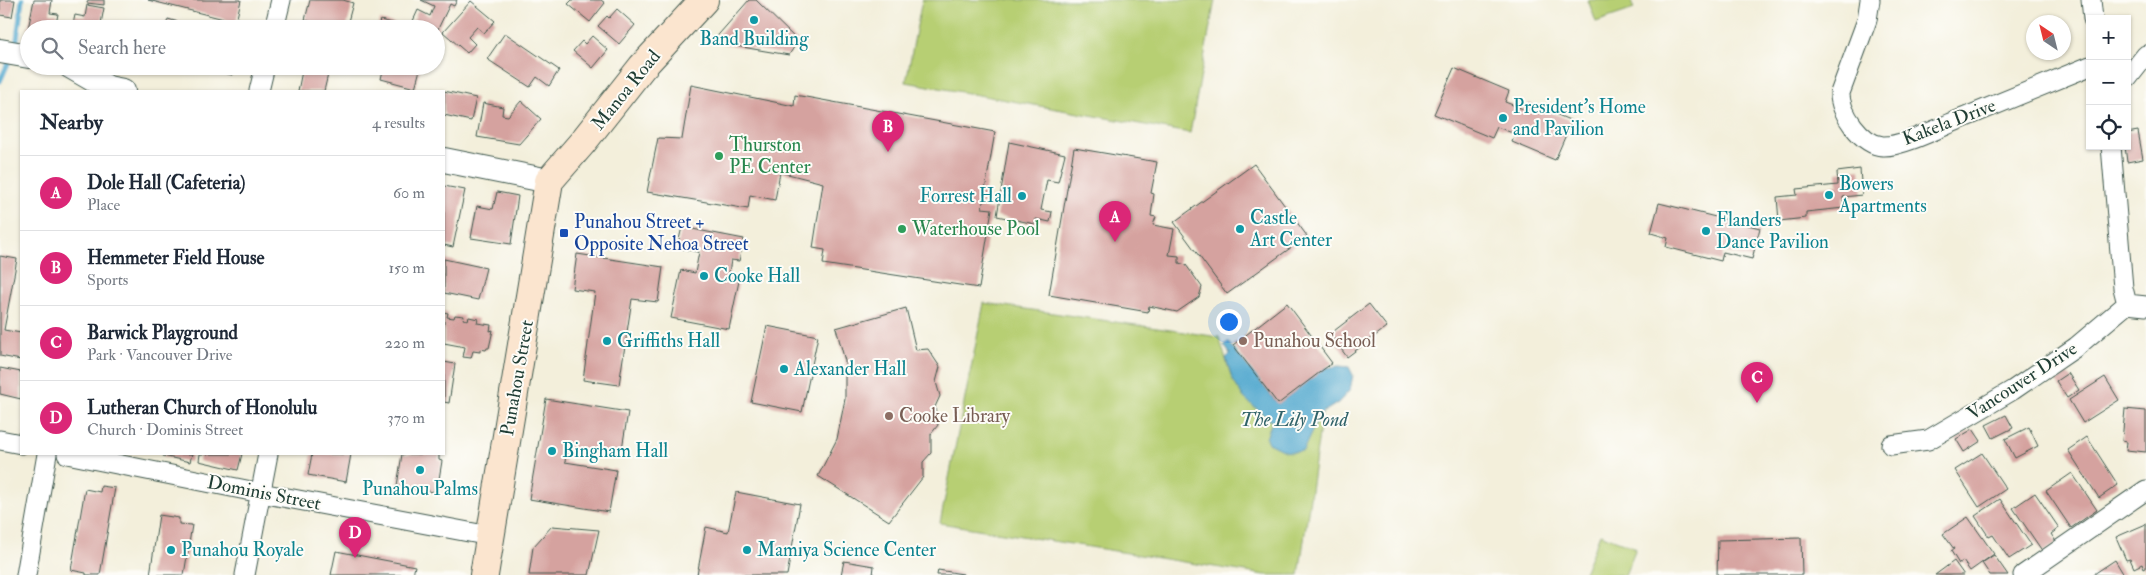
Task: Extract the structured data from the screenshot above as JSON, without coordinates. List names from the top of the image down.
{
  "streets": {
    "main road": ["Manoa Road", "Punahou Street"],
    "street": ["Kakela Drive", "Vancouver Drive", "Dominis Street"]
  },
  "crossings": [
    ["Manoa Road", "Punahou Street"],
    ["Punahou Street", "Dominis Street"]
  ],
  "water": ["The Lily Pond"],
  "places": {
    "other": [
      "Band Building",
      "President's Home and Pavilion",
      "Thurston PE Center",
      "Bowers Apartments",
      "Forrest Hall",
      "Waterhouse Pool",
      "Castle Art Center",
      "Flanders Dance Pavilion",
      "Cooke Hall",
      "Griffiths Hall",
      "Punahou School",
      "Alexander Hall",
      "Cooke Library",
      "Bingham Hall",
      "Punahou Palms",
      "Punahou Royale",
      "Mamiya Science Center"
    ],
    "transit": ["Punahou Street + Opposite Nehoa Street"]
  },
  "north": "top left",
  "page": {
    "map_buttons": ["+", "−"],
    "search": "Search here",
    "heading": ["Nearby", "4 results"],
    "pins": [
      "B",
      "A",
      "C",
      "D"
    ],
    "list": [
      {
        "mark": "A",
        "name": "Dole Hall (Cafeteria)",
        "note": "Place",
        "value": "60 m"
      },
      {
        "mark": "B",
        "name": "Hemmeter Field House",
        "note": "Sports",
        "value": "150 m"
      },
      {
        "mark": "C",
        "name": "Barwick Playground",
        "note": "Park · Vancouver Drive",
        "value": "220 m"
      },
      {
        "mark": "D",
        "name": "Lutheran Church of Honolulu",
        "note": "Church · Dominis Street",
        "value": "370 m"
      }
    ]
  }
}
